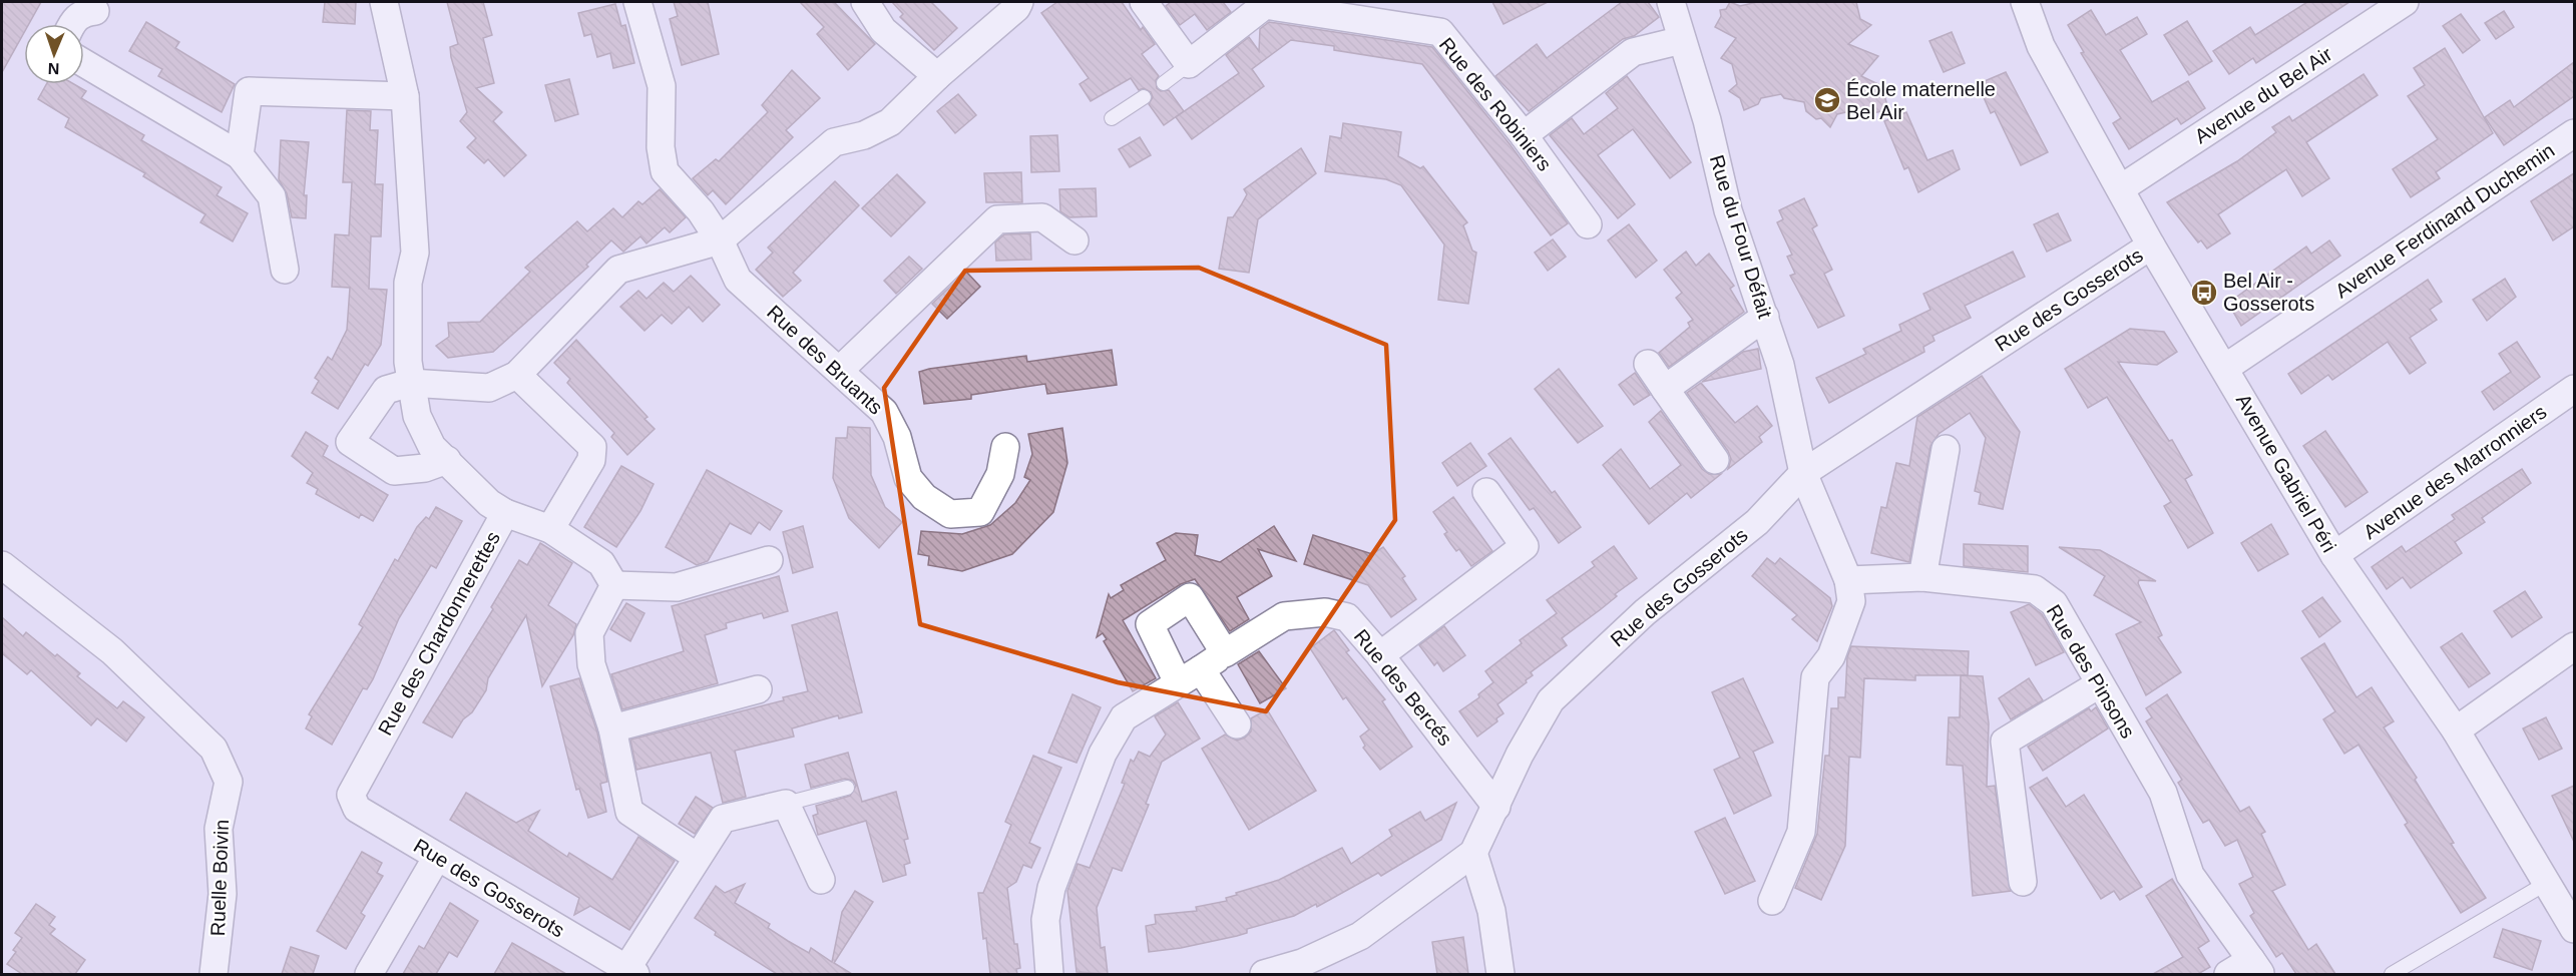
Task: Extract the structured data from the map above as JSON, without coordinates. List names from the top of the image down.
{
  "streets": {
    "street": [
      "Avenue du Bel Air",
      "Rue des Robiniers",
      "Avenue Ferdinand Duchemin",
      "Rue du Four Défait",
      "Rue des Gosserots",
      "Rue des Bruants",
      "Avenue des Marronniers",
      "Avenue Gabriel Péri",
      "Rue des Chardonnerettes",
      "Rue des Pinsons",
      "Rue des Bercés",
      "Ruelle Boivin"
    ]
  },
  "crossings": [
    ["Avenue du Bel Air", "Avenue Gabriel Péri"],
    ["Avenue Ferdinand Duchemin", "Avenue Gabriel Péri"],
    ["Rue du Four Défait", "Rue des Gosserots"],
    ["Rue des Gosserots", "Avenue Gabriel Péri"],
    ["Rue des Gosserots", "Rue des Chardonnerettes"],
    ["Rue des Gosserots", "Rue des Bercés"],
    ["Avenue des Marronniers", "Avenue Gabriel Péri"]
  ],
  "places": {
    "school or university": ["École maternelle Bel Air"],
    "bus stop": ["Bel Air - Gosserots"]
  },
  "north": "bottom"
}
